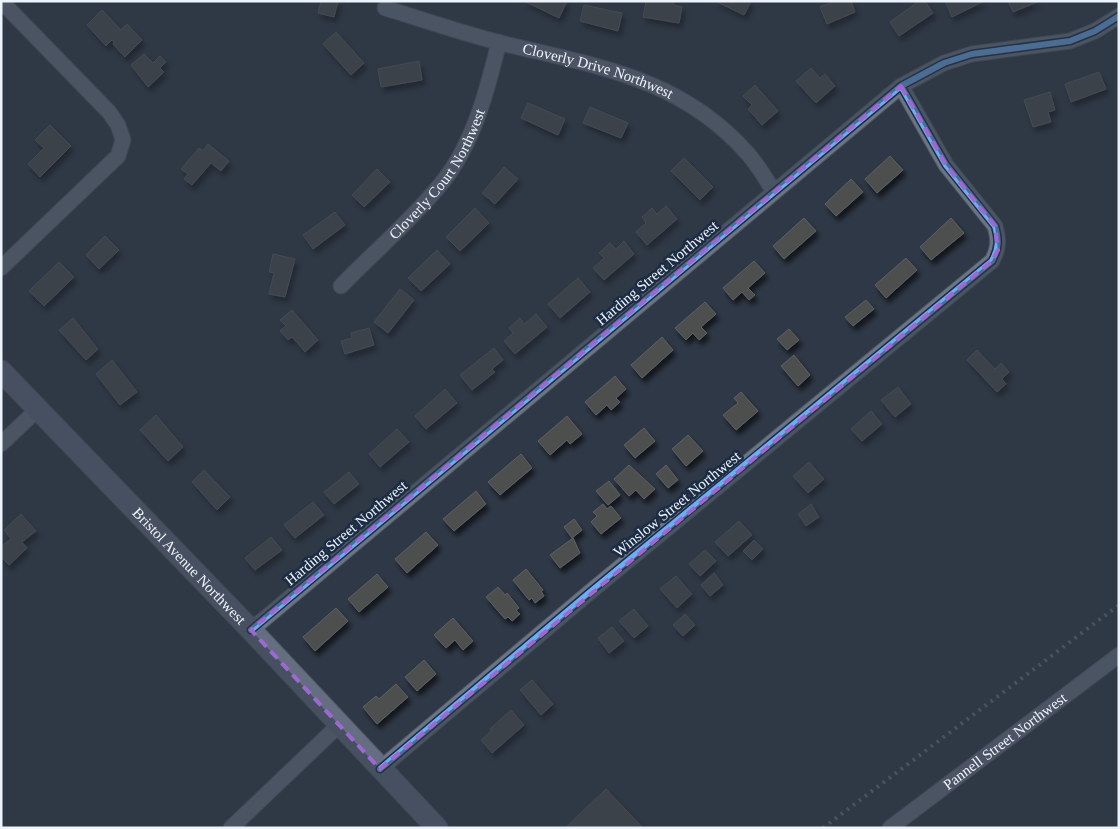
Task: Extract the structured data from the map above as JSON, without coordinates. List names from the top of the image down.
{
  "streets": {
    "street": [
      "Cloverly Drive Northwest",
      "Cloverly Court Northwest",
      "Harding Street Northwest",
      "Winslow Street Northwest",
      "Bristol Avenue Northwest",
      "Pannell Street Northwest"
    ]
  },
  "crossings": [
    ["Cloverly Drive Northwest", "Cloverly Court Northwest"],
    ["Cloverly Drive Northwest", "Harding Street Northwest"],
    ["Harding Street Northwest", "Winslow Street Northwest"],
    ["Harding Street Northwest", "Bristol Avenue Northwest"],
    ["Winslow Street Northwest", "Bristol Avenue Northwest"]
  ]
}
